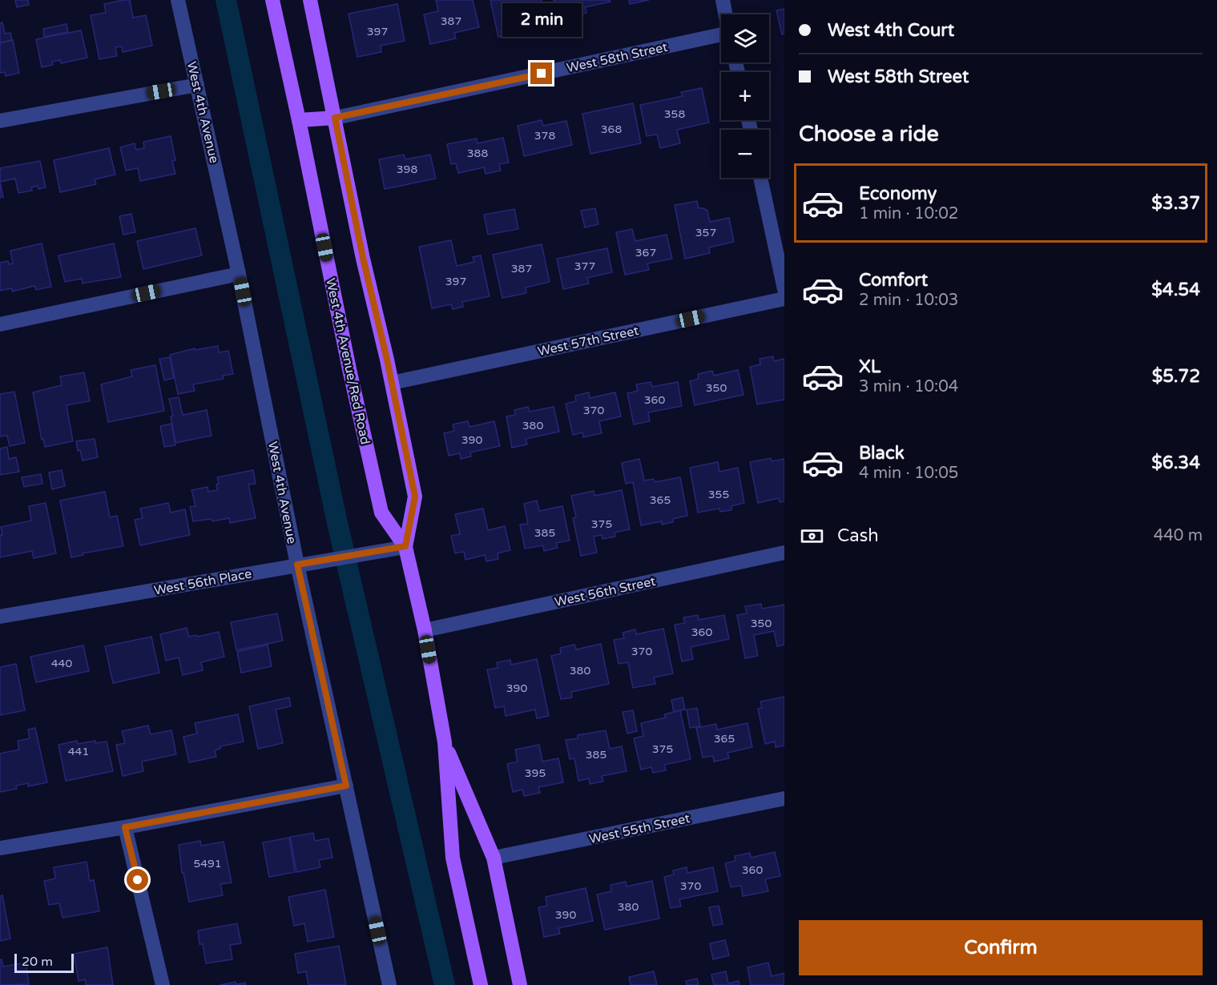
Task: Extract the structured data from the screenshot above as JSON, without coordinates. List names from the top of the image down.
{
  "streets": {
    "main road": ["West 4th Avenue/Red Road"],
    "street": [
      "West 58th Street",
      "West 4th Avenue",
      "West 57th Street",
      "West 56th Place",
      "West 56th Street",
      "West 55th Street"
    ]
  },
  "crossings": [
    ["West 58th Street", "West 4th Avenue/Red Road"],
    ["West 4th Avenue", "West 56th Place"],
    ["West 57th Street", "West 4th Avenue/Red Road"],
    ["West 4th Avenue/Red Road", "West 56th Place"],
    ["West 4th Avenue/Red Road", "West 56th Street"],
    ["West 4th Avenue/Red Road", "West 55th Street"]
  ],
  "house_numbers": [
    "387",
    "397",
    "358",
    "368",
    "378",
    "388",
    "398",
    "357",
    "367",
    "377",
    "387",
    "397",
    "350",
    "360",
    "370",
    "380",
    "390",
    "355",
    "365",
    "375",
    "385",
    "350",
    "360",
    "370",
    "440",
    "380",
    "390",
    "365",
    "375",
    "441",
    "385",
    "395",
    "5491",
    "360",
    "370",
    "380",
    "390"
  ],
  "scale_bar": "20 m",
  "page": {
    "banner": ["West 4th Court", "West 58th Street"],
    "bubble": "2 min",
    "map_buttons": ["+", "−"],
    "heading": "Choose a ride",
    "list": [
      {
        "name": "Economy",
        "note": "1 min · 10:02",
        "value": "$3.37"
      },
      {
        "name": "Comfort",
        "note": "2 min · 10:03",
        "value": "$4.54"
      },
      {
        "name": "XL",
        "note": "3 min · 10:04",
        "value": "$5.72"
      },
      {
        "name": "Black",
        "note": "4 min · 10:05",
        "value": "$6.34"
      }
    ],
    "pay": ["Cash", "440 m"],
    "buttons": "Confirm",
    "scale": "20 m"
  }
}
